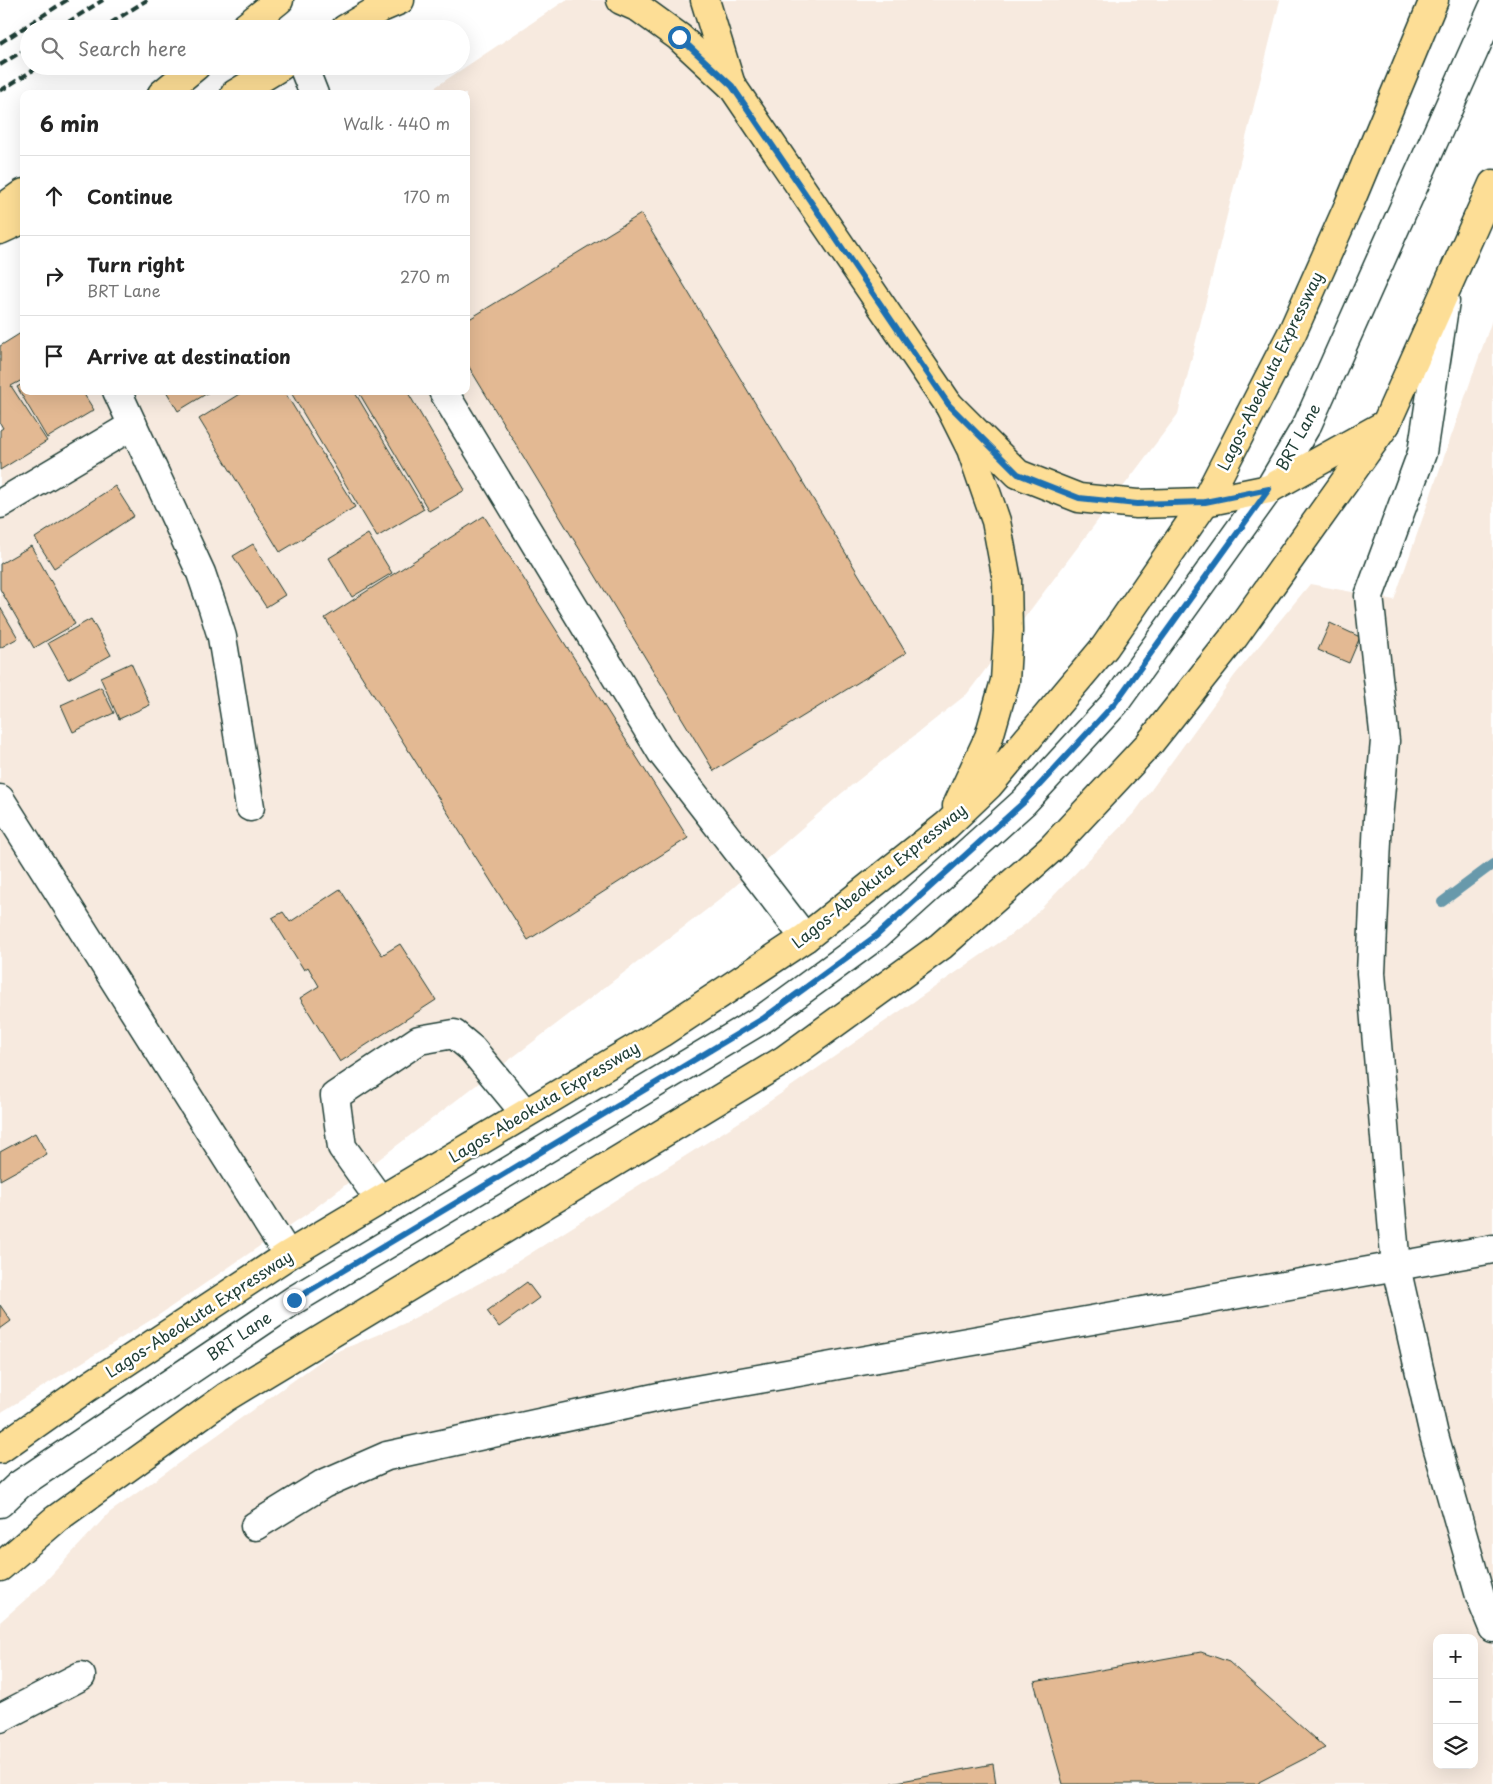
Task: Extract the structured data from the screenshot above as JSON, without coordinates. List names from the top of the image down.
{
  "streets": {
    "main road": ["Lagos-Abeokuta Expressway"],
    "street": ["BRT Lane"]
  },
  "page": {
    "search": "Search here",
    "heading": ["6 min", "Walk · 440 m"],
    "list": [
      ["Continue", "170 m"],
      ["Turn right", "BRT Lane", "270 m"],
      "Arrive at destination"
    ],
    "map_buttons": ["+", "−"]
  }
}
